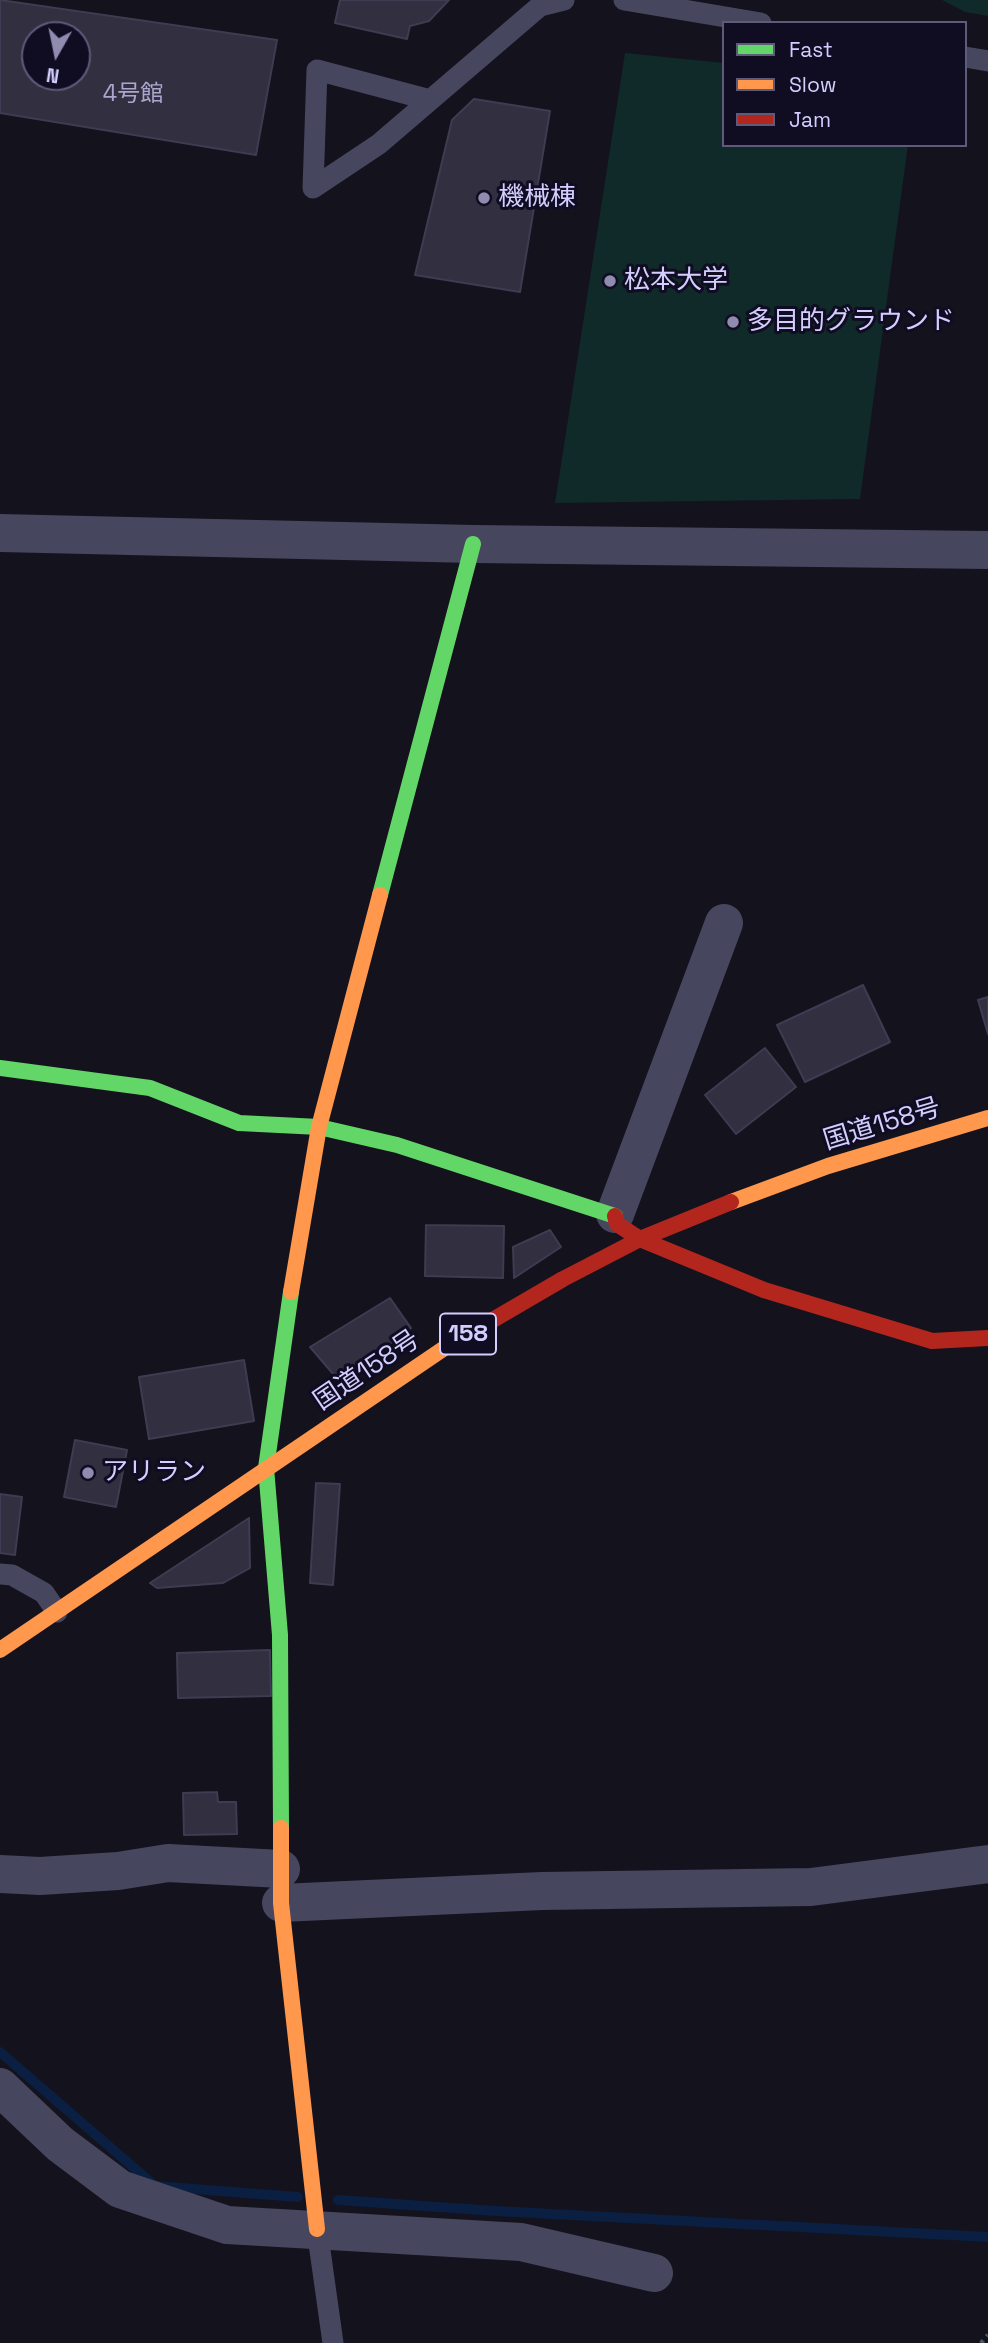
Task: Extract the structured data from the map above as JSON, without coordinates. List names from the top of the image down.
{
  "streets": {
    "main road": ["国道158号", "158"]
  },
  "places": [
    "機械棟",
    "松本大学",
    "多目的グラウンド",
    "アリラン"
  ],
  "house_numbers": ["4号館"],
  "legend": ["Fast", "Slow", "Jam"],
  "north": "bottom"
}
